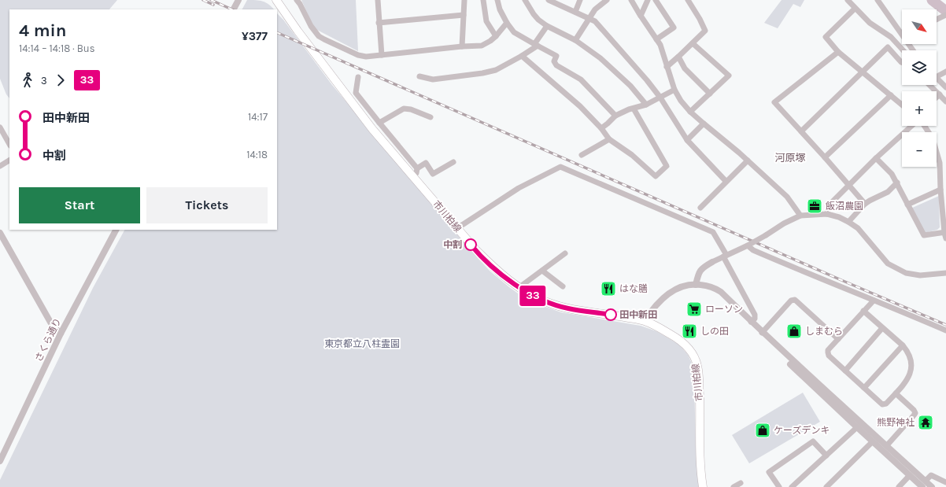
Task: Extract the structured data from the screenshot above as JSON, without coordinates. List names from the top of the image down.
{
  "streets": {
    "main road": ["市川柏線"],
    "street": ["さくら通り"]
  },
  "districts": ["河原塚"],
  "parks": ["東京都立八柱霊園"],
  "places": {
    "office": ["飯沼農園"],
    "other": ["中割", "田中新田"],
    "restaurant": ["はな膳", "しの田"],
    "supermarket": ["ローソン"],
    "shop": ["しまむら", "ケーズデンキ"],
    "temple": ["熊野神社"]
  },
  "lines": ["bus line 33"],
  "north": "bottom right",
  "page": {
    "on_map": "33",
    "map_buttons": ["+", "−"],
    "heading": ["4 min", "14:14 – 14:18 · Bus", "¥377"],
    "legs": ["3", "33"],
    "list": [
      {
        "name": "田中新田",
        "value": "14:17"
      },
      {
        "name": "中割",
        "value": "14:18"
      }
    ],
    "buttons": ["Start", "Tickets"]
  }
}
